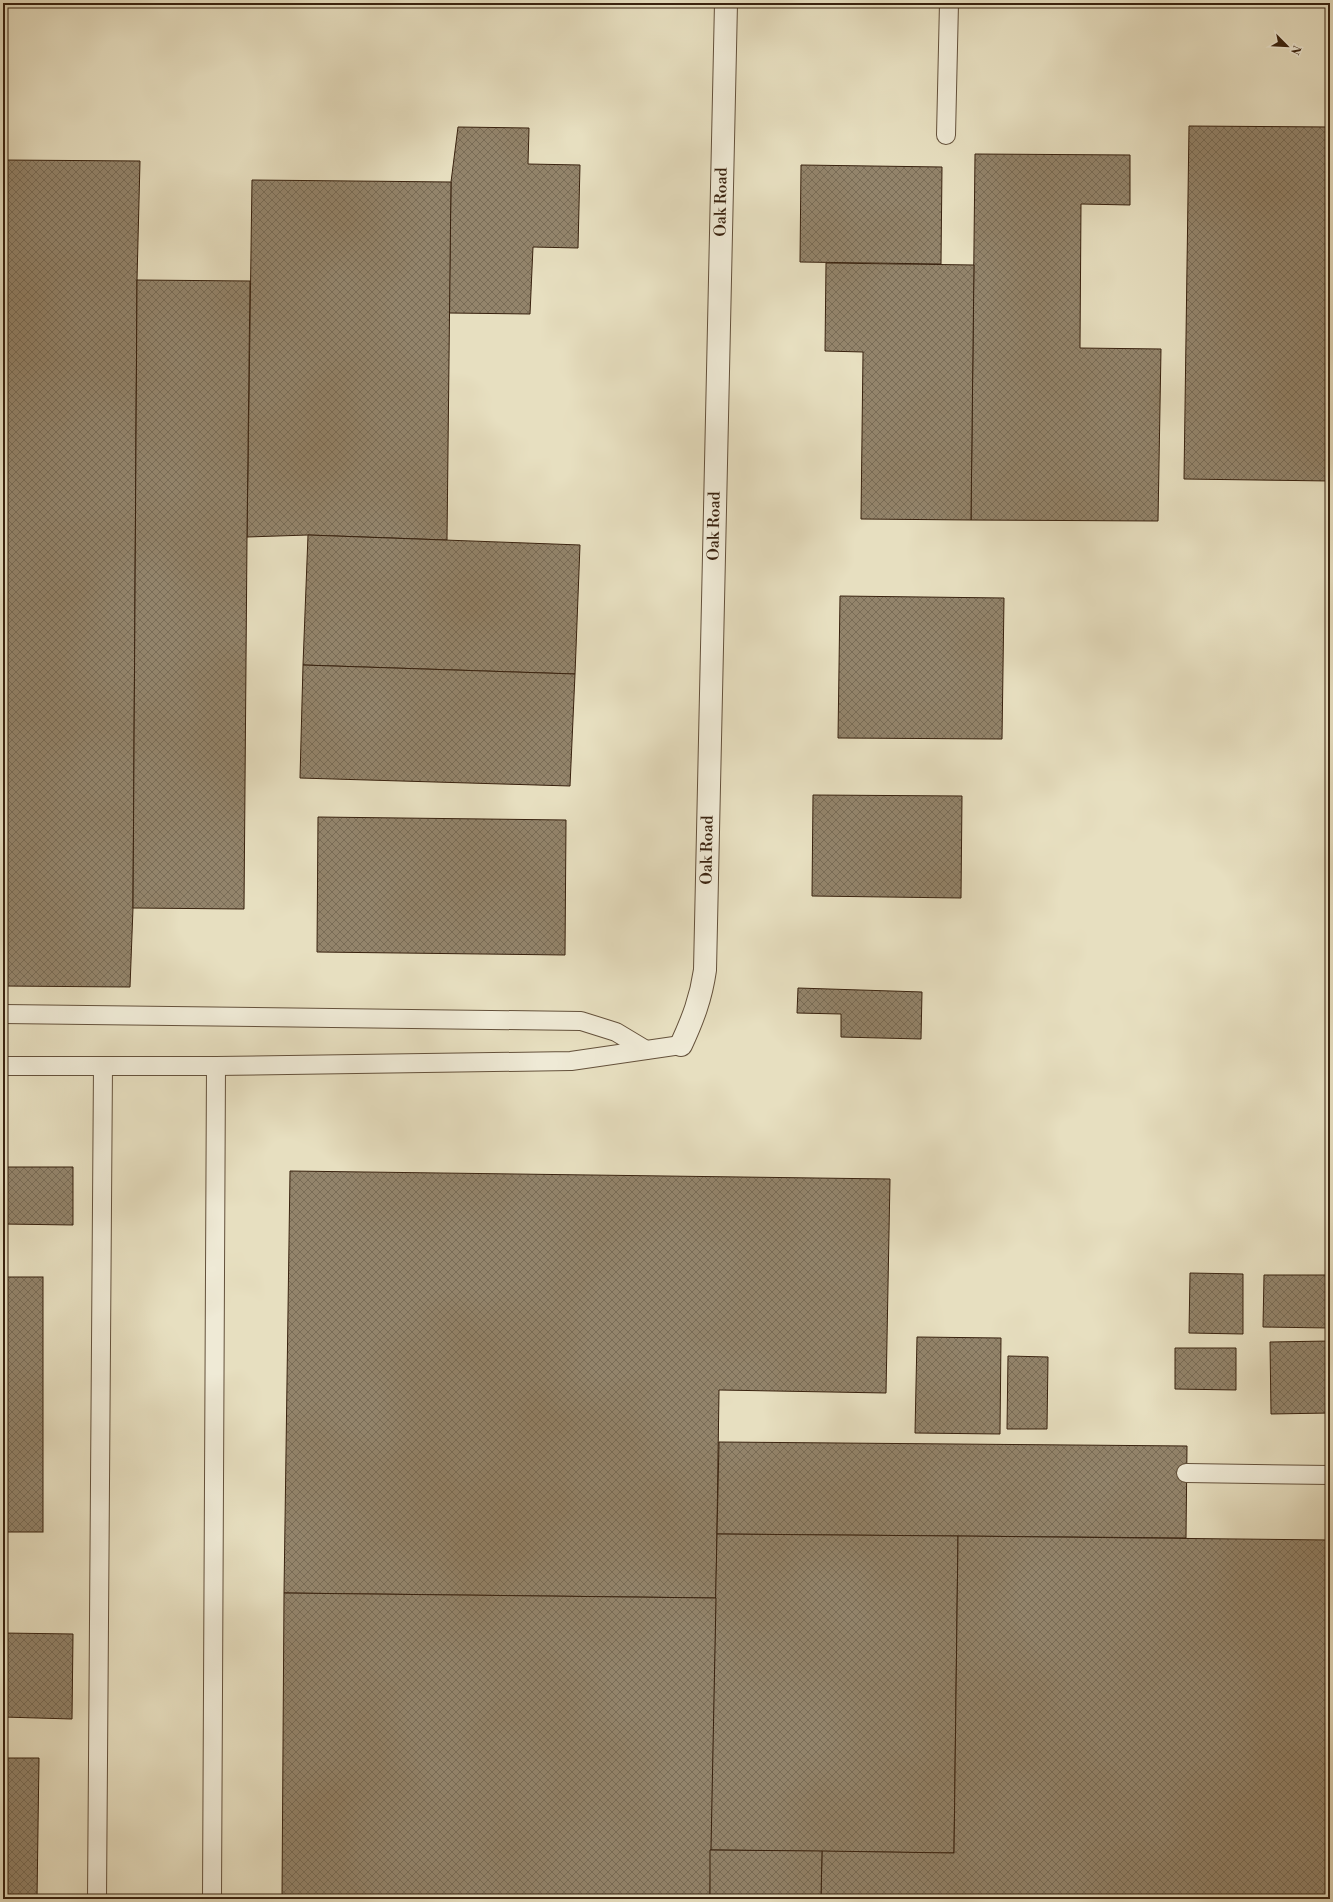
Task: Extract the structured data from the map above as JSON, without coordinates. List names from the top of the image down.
{
  "streets": {
    "street": ["Oak Road"]
  },
  "north": "bottom right"
}
